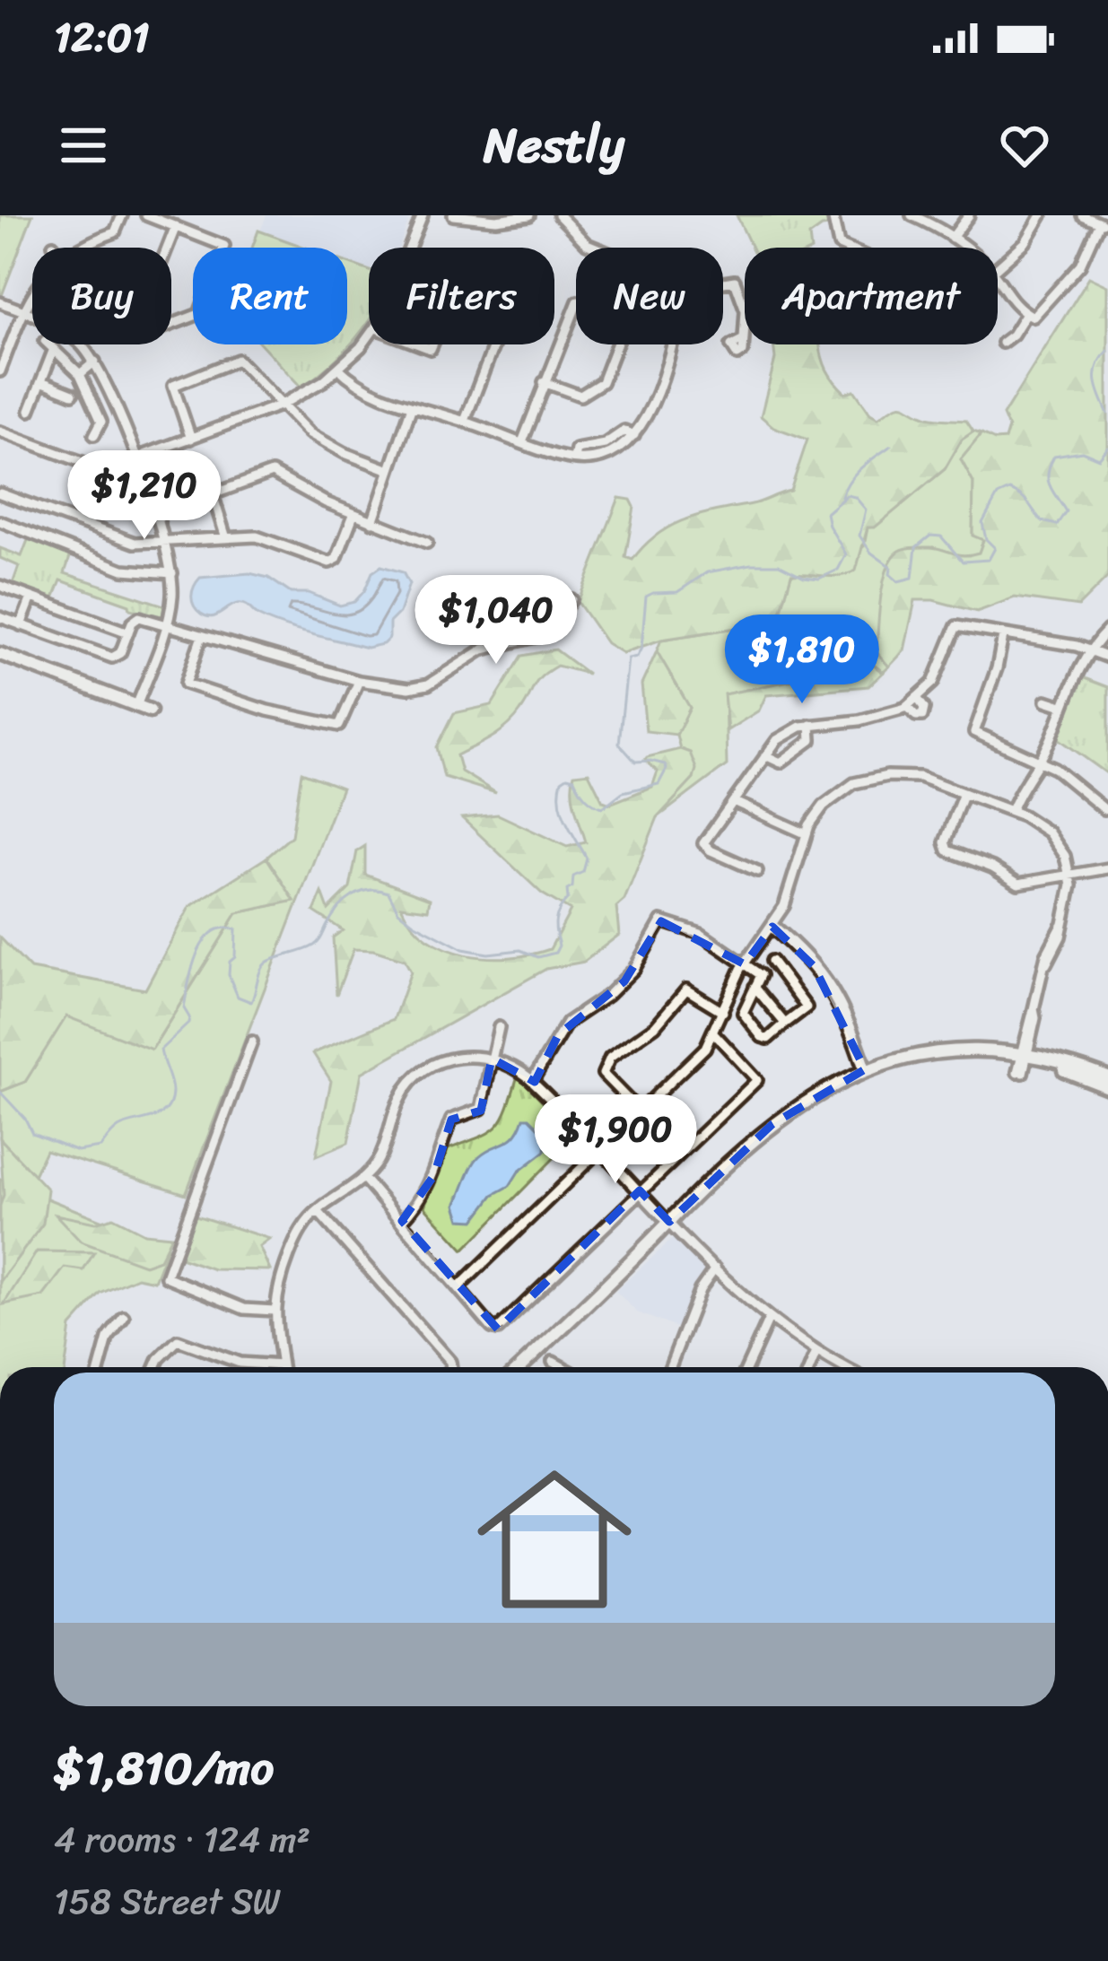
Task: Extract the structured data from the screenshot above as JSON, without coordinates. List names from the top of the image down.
{
  "page": {
    "status": "12:01",
    "header": "Nestly",
    "chip": [
      "Buy",
      "Rent",
      "Filters",
      "New",
      "Apartment"
    ],
    "price": [
      "$1,210",
      "$1,040",
      "$1,810",
      "$1,900"
    ],
    "list": [
      {
        "name": "$1,810/mo",
        "note": "4 rooms · 124 m² · 158 Street SW"
      }
    ]
  }
}
